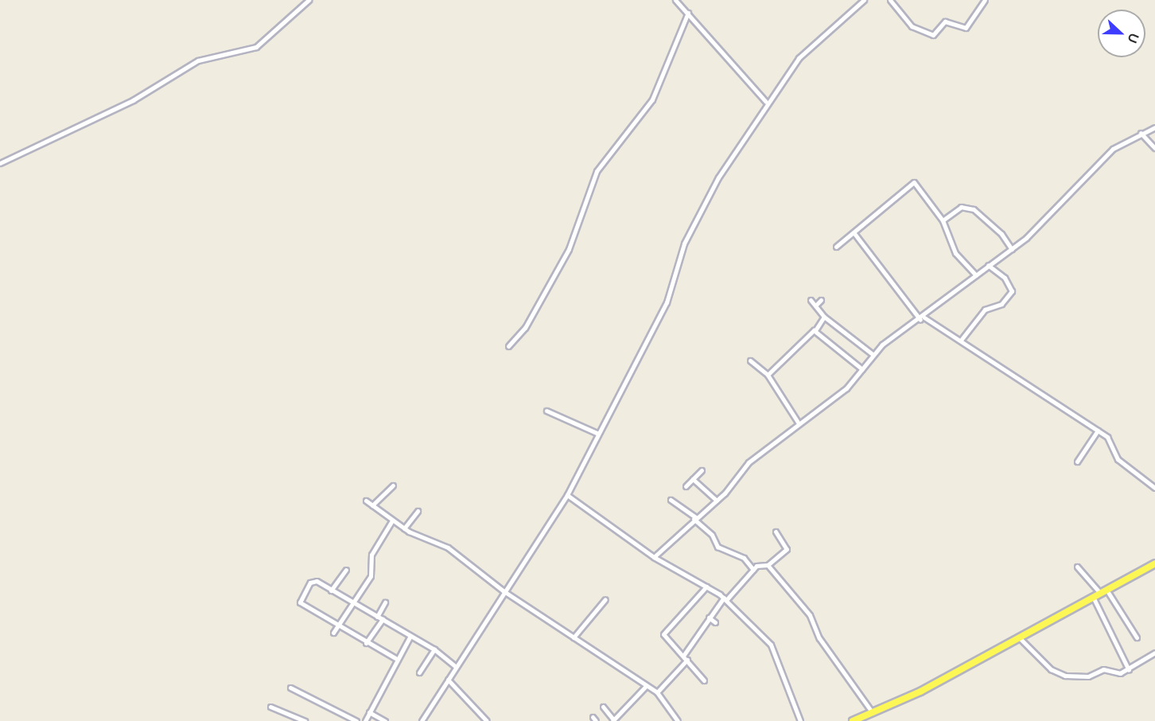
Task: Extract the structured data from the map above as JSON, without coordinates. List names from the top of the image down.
{
  "north": "right"
}
